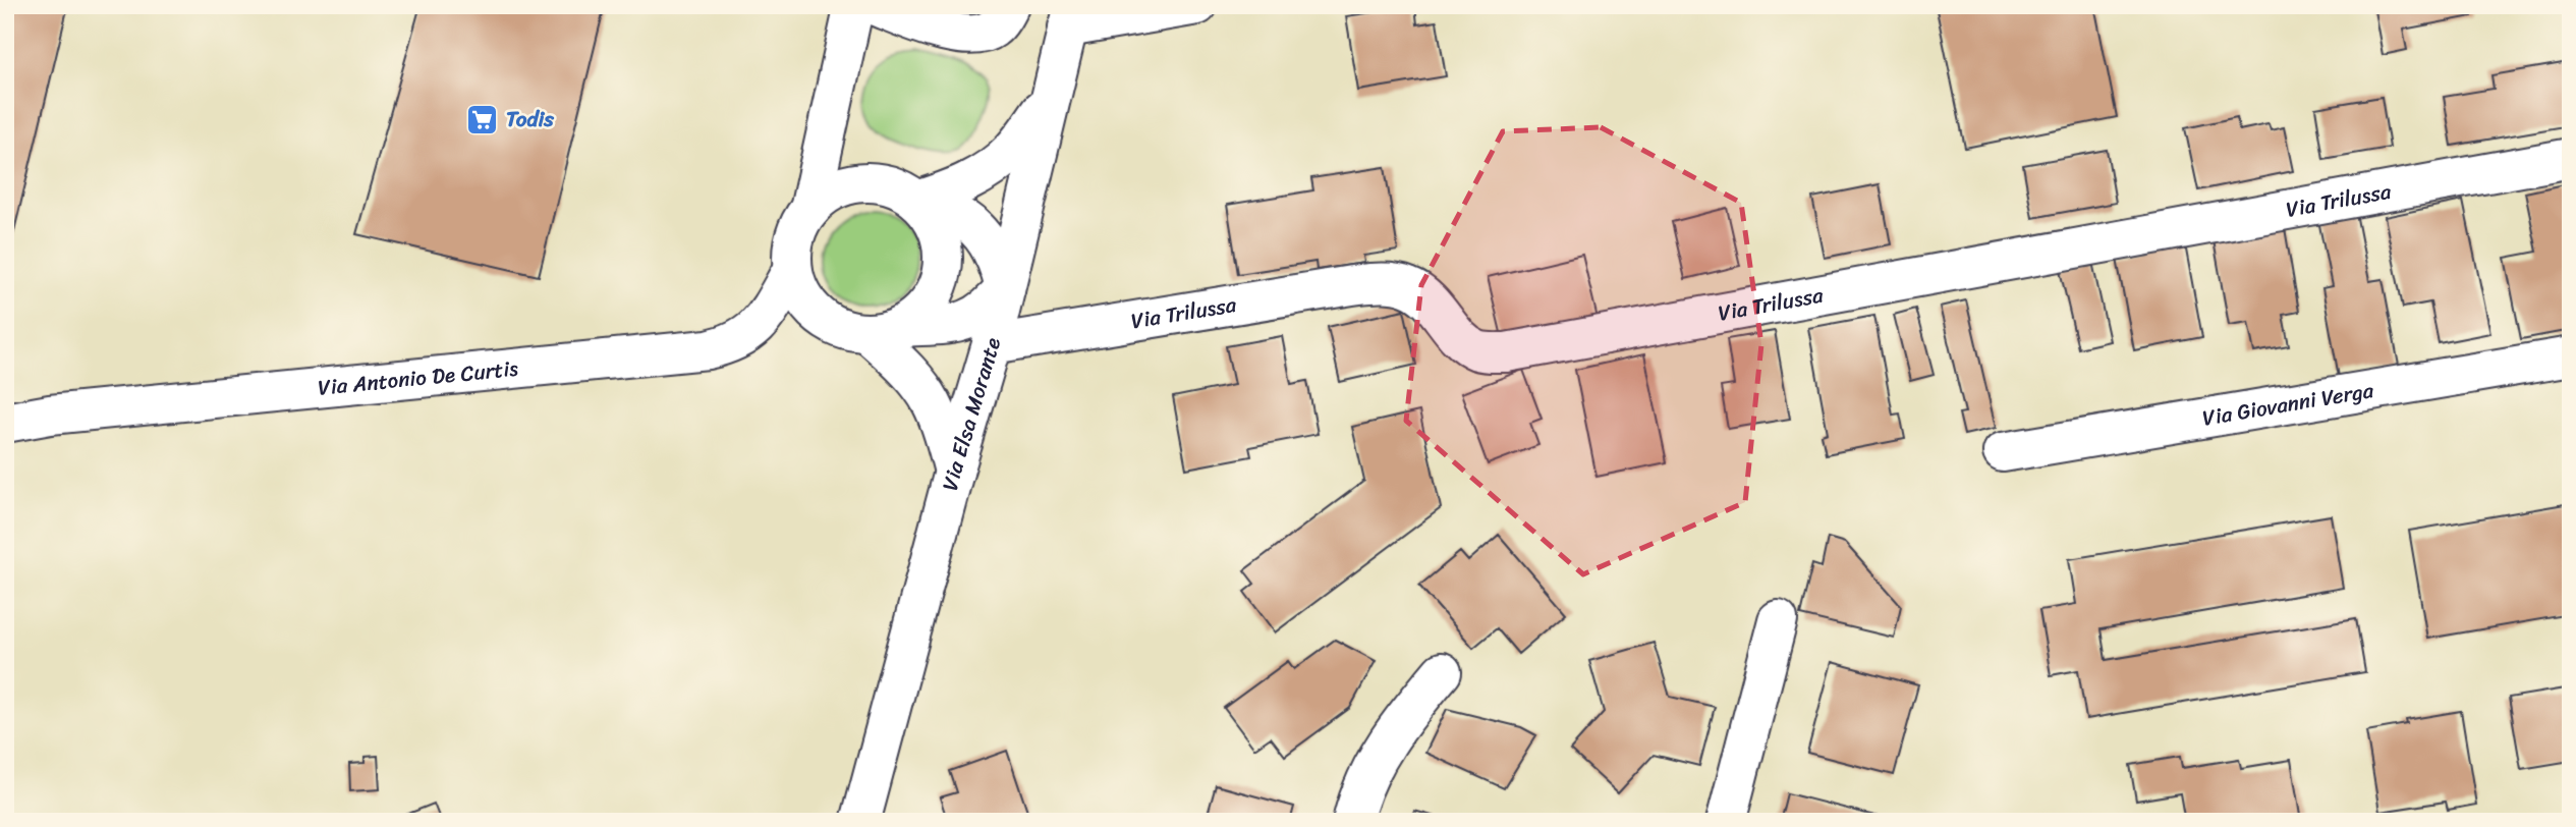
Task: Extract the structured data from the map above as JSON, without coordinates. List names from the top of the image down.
{
  "streets": {
    "street": [
      "Via Trilussa",
      "Via Antonio De Curtis",
      "Via Giovanni Verga",
      "Via Elsa Morante"
    ]
  },
  "crossings": [
    ["Via Trilussa", "Via Elsa Morante"]
  ],
  "places": {
    "supermarket": ["Todis"]
  }
}
